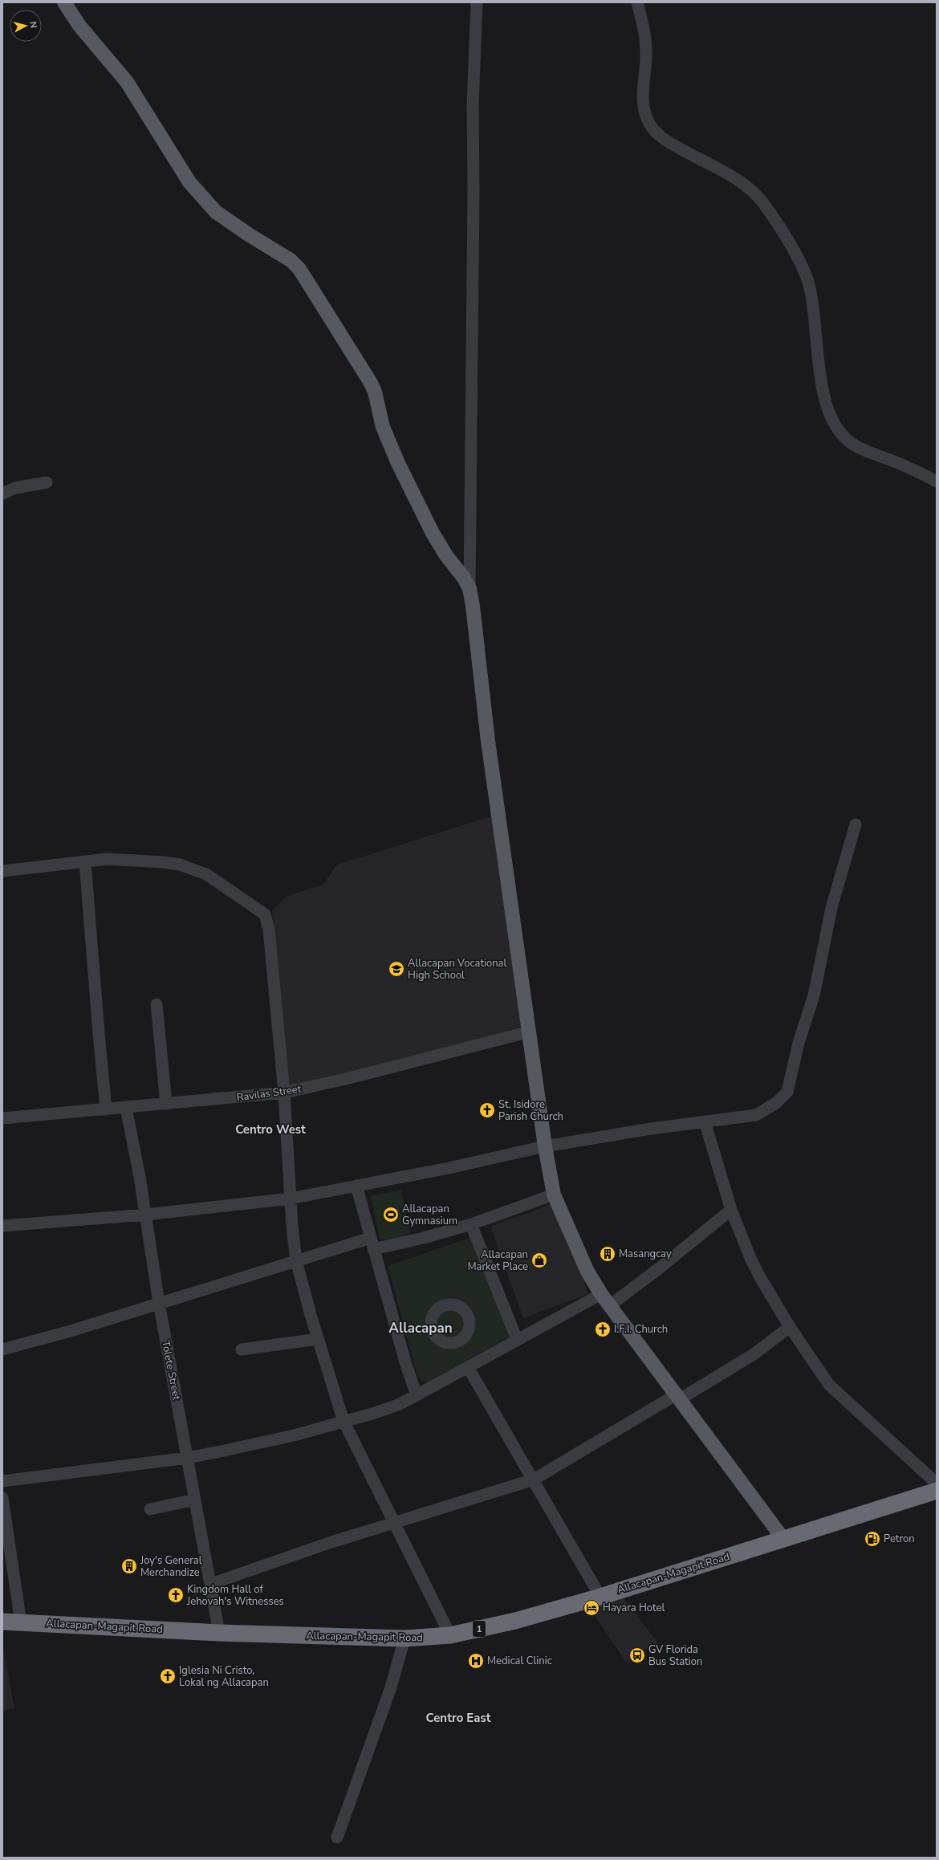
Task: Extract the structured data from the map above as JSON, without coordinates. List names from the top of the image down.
{
  "streets": {
    "highway": ["Allacapan-Magapit Road", "1"],
    "street": ["Ravilas Street", "Tolete Street"]
  },
  "crossings": [
    ["Ravilas Street", "Tolete Street"],
    ["Tolete Street", "Allacapan-Magapit Road"]
  ],
  "districts": ["Centro West", "Allacapan", "Centro East"],
  "places": {
    "school or university": ["Allacapan Vocational High School"],
    "church": [
      "St. Isidore Parish Church",
      "I.F.I. Church",
      "Kingdom Hall of Jehovah's Witnesses",
      "Iglesia Ni Cristo, Lokal ng Allacapan"
    ],
    "sports": ["Allacapan Gymnasium"],
    "building": ["Masangcay", "Joy's General Merchandize"],
    "shop": ["Allacapan Market Place"],
    "fuel station": ["Petron"],
    "hotel": ["Hayara Hotel"],
    "bus stop": ["GV Florida Bus Station"],
    "hospital": ["Medical Clinic"]
  },
  "north": "right"
}
